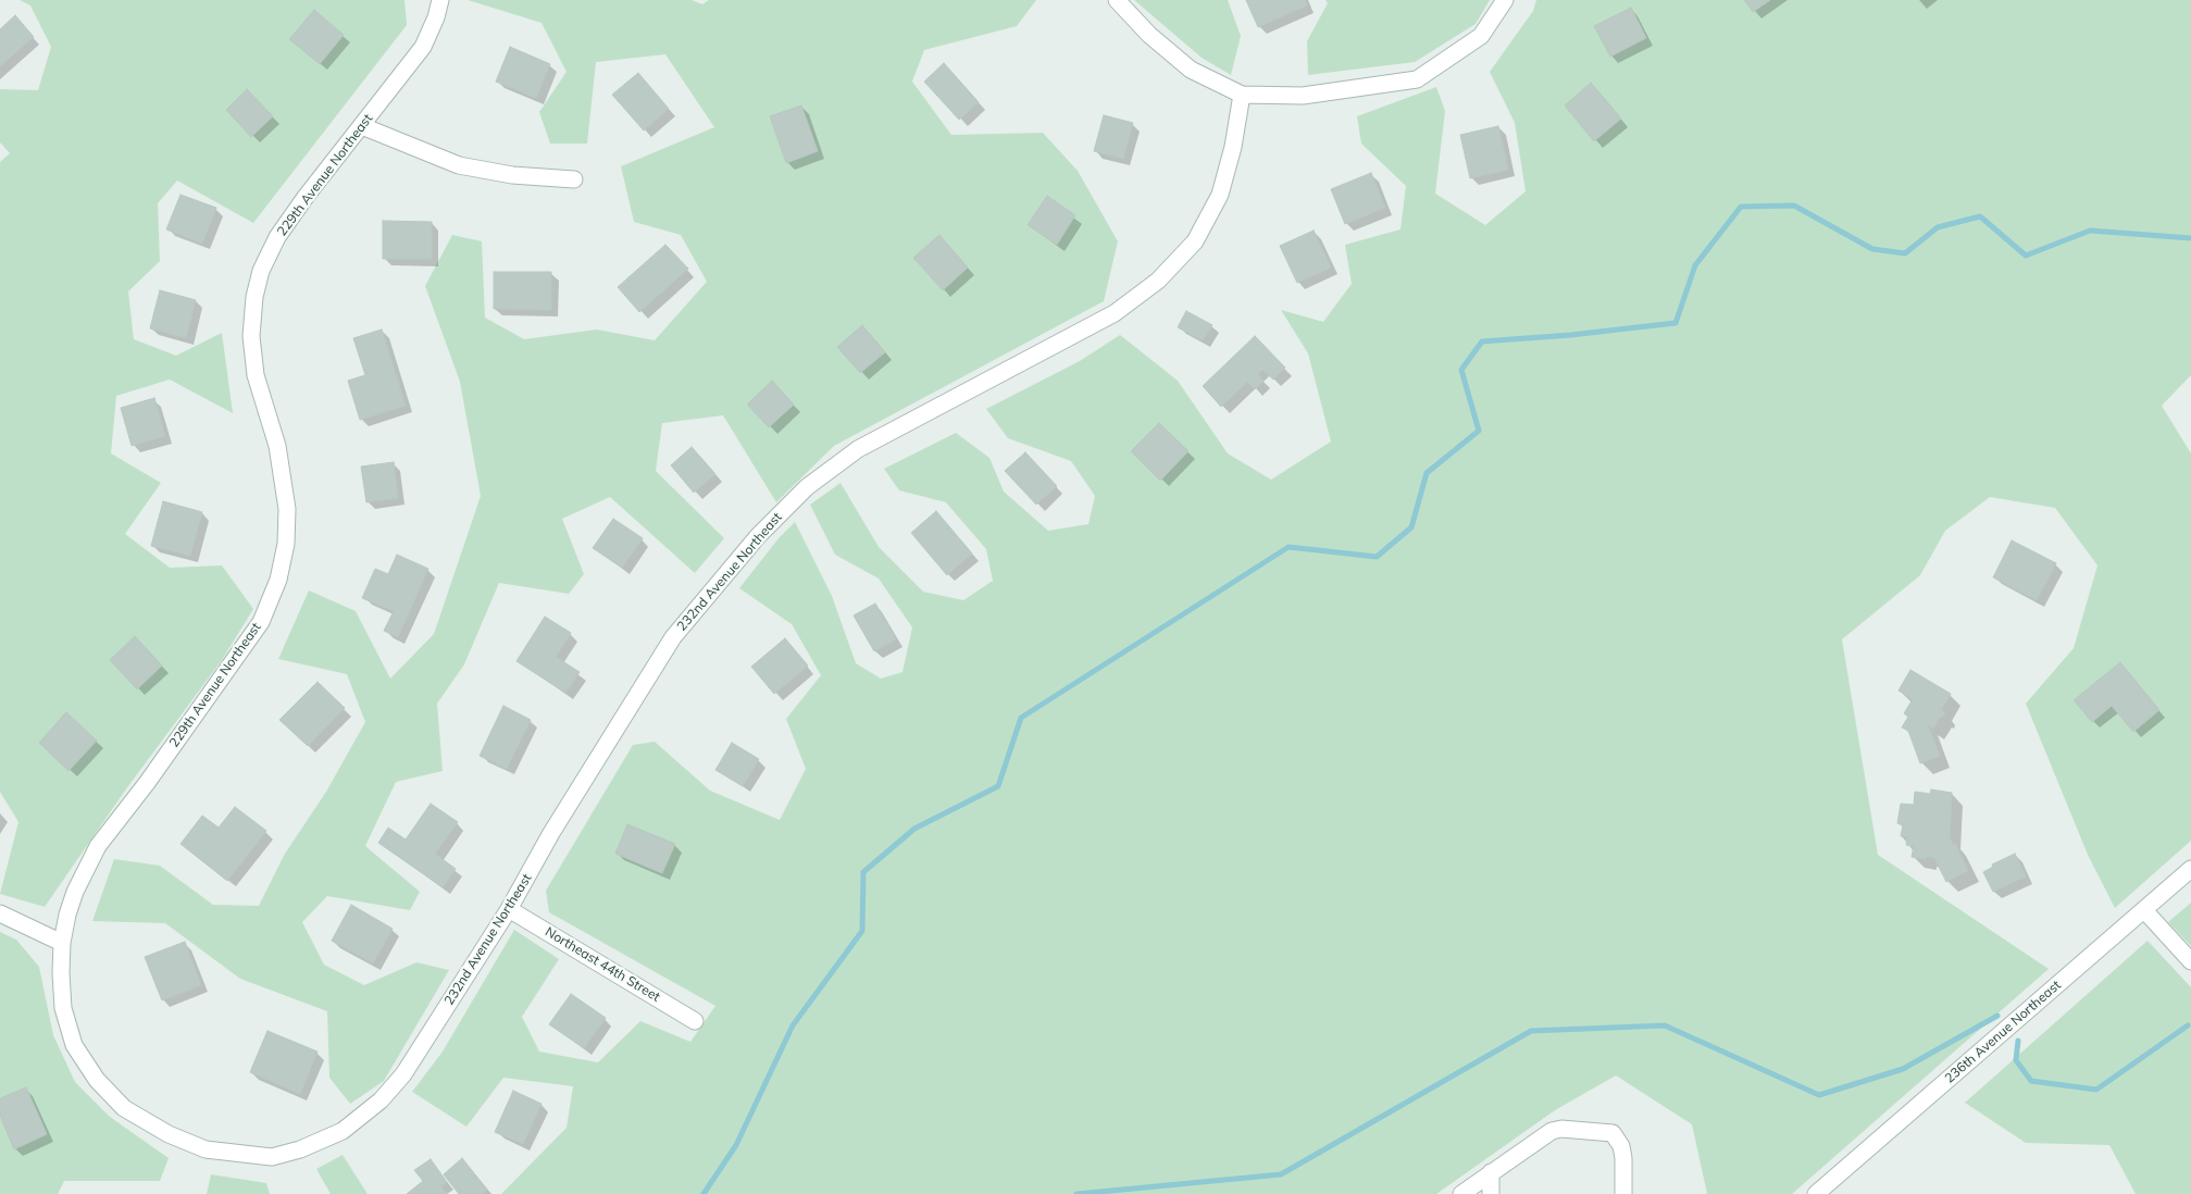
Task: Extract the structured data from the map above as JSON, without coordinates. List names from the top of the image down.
{
  "streets": {
    "street": [
      "229th Avenue Northeast",
      "232nd Avenue Northeast",
      "Northeast 44th Street",
      "236th Avenue Northeast"
    ]
  },
  "crossings": [
    ["229th Avenue Northeast", "232nd Avenue Northeast"],
    ["232nd Avenue Northeast", "Northeast 44th Street"]
  ]
}
